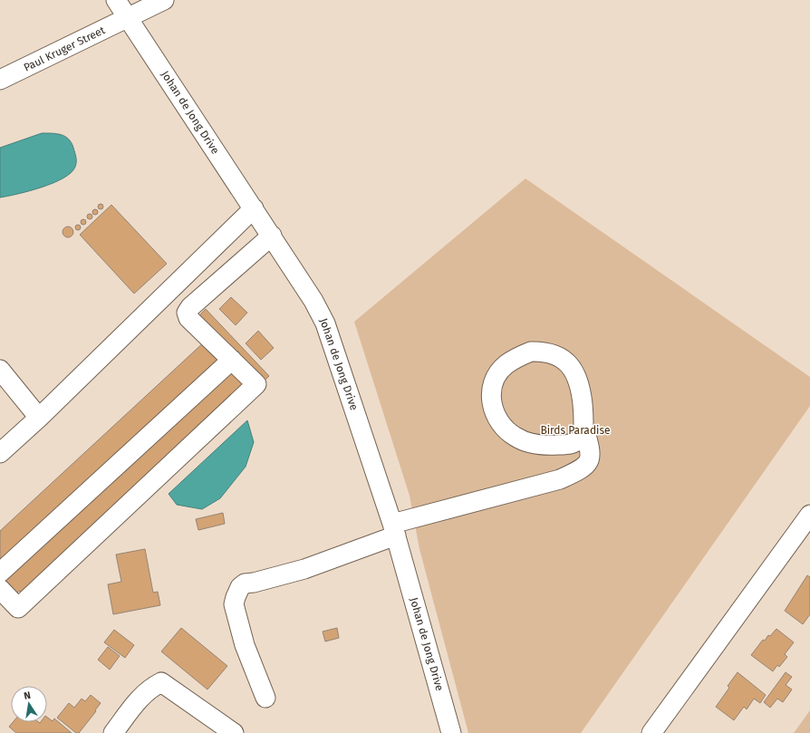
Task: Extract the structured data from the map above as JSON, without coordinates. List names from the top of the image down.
{
  "streets": {
    "street": ["Paul Kruger Street", "Johan de Jong Drive"]
  },
  "crossings": [
    ["Paul Kruger Street", "Johan de Jong Drive"]
  ],
  "parks": ["Birds Paradise"],
  "north": "top"
}
